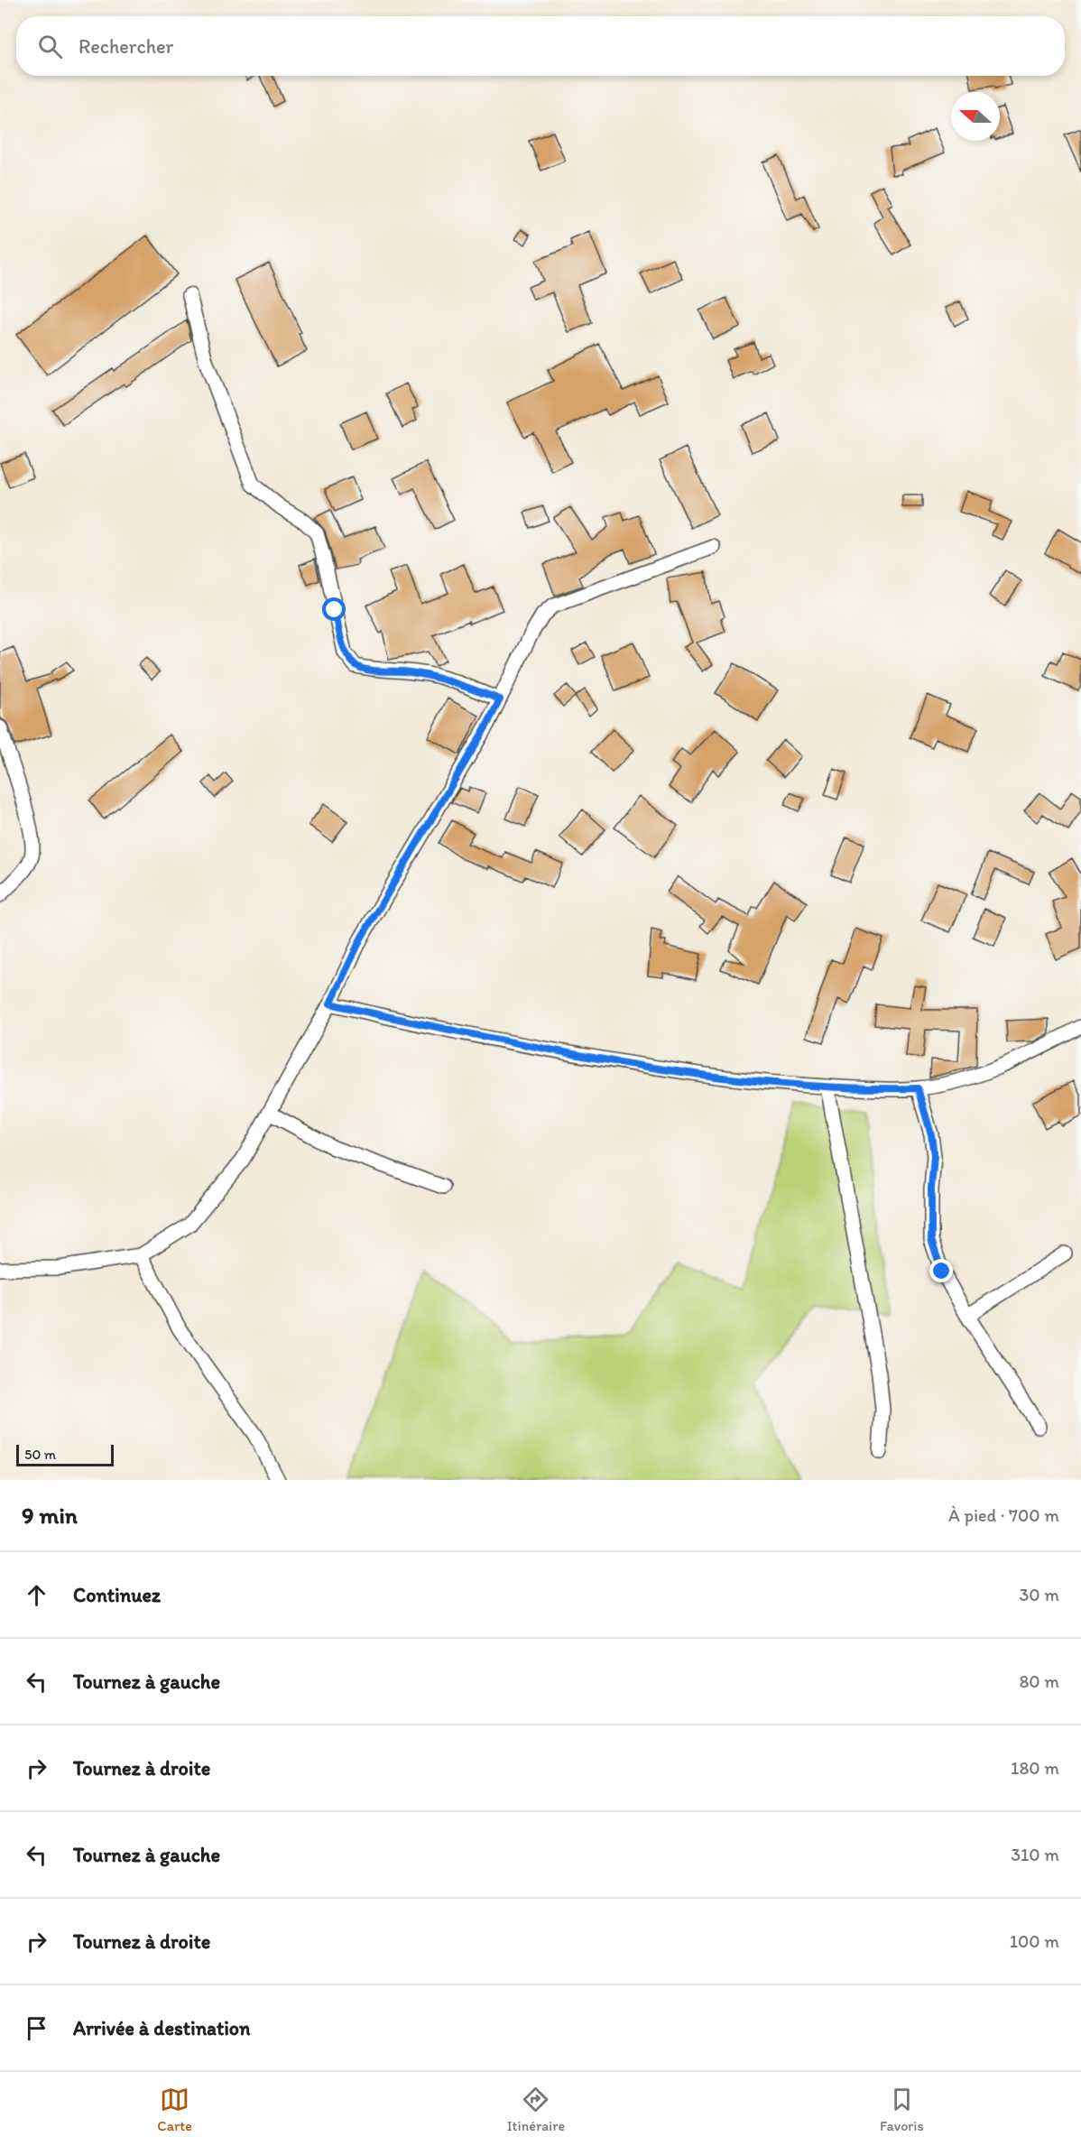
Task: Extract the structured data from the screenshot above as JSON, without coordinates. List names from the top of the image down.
{
  "scale_bar": "50 m",
  "north": "left",
  "page": {
    "search": "Rechercher",
    "scale": "50 m",
    "heading": ["9 min", "À pied · 700 m"],
    "list": [
      ["Continuez", "30 m"],
      ["Tournez à gauche", "80 m"],
      ["Tournez à droite", "180 m"],
      ["Tournez à gauche", "310 m"],
      ["Tournez à droite", "100 m"],
      "Arrivée à destination"
    ],
    "nav": ["Carte", "Itinéraire", "Favoris"]
  }
}
